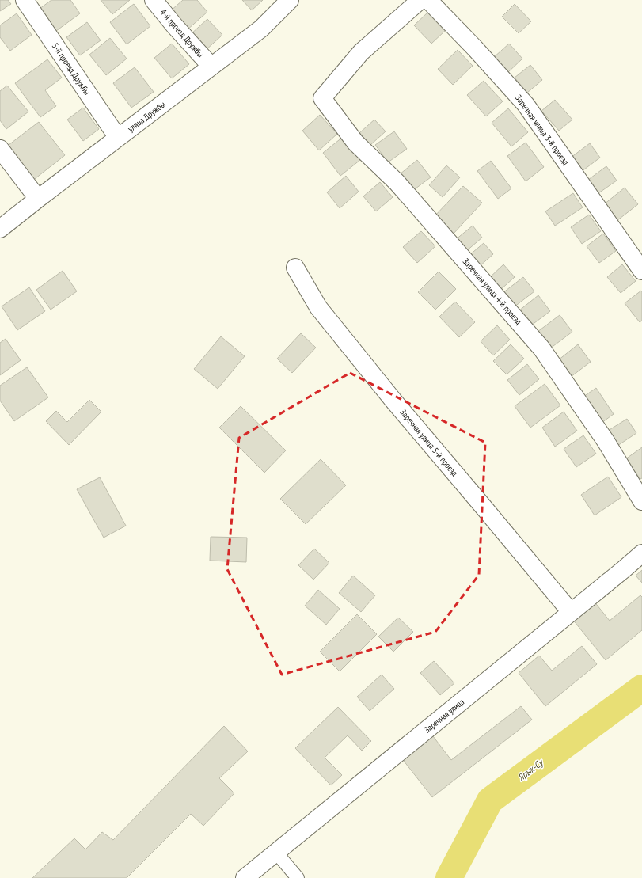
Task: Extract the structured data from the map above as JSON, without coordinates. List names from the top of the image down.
{
  "streets": {
    "street": [
      "4-й проезд Дружбы",
      "5-й проезд Дружбы",
      "улица Дружбы",
      "Заречная улица 3-й проезд",
      "Заречная улица 4-й проезд",
      "Заречная улица 5-й проезд",
      "Заречная улица"
    ]
  },
  "crossings": [
    ["4-й проезд Дружбы", "улица Дружбы"],
    ["5-й проезд Дружбы", "улица Дружбы"],
    ["Заречная улица 5-й проезд", "Заречная улица"]
  ],
  "water": ["Ярык-Су"]
}
